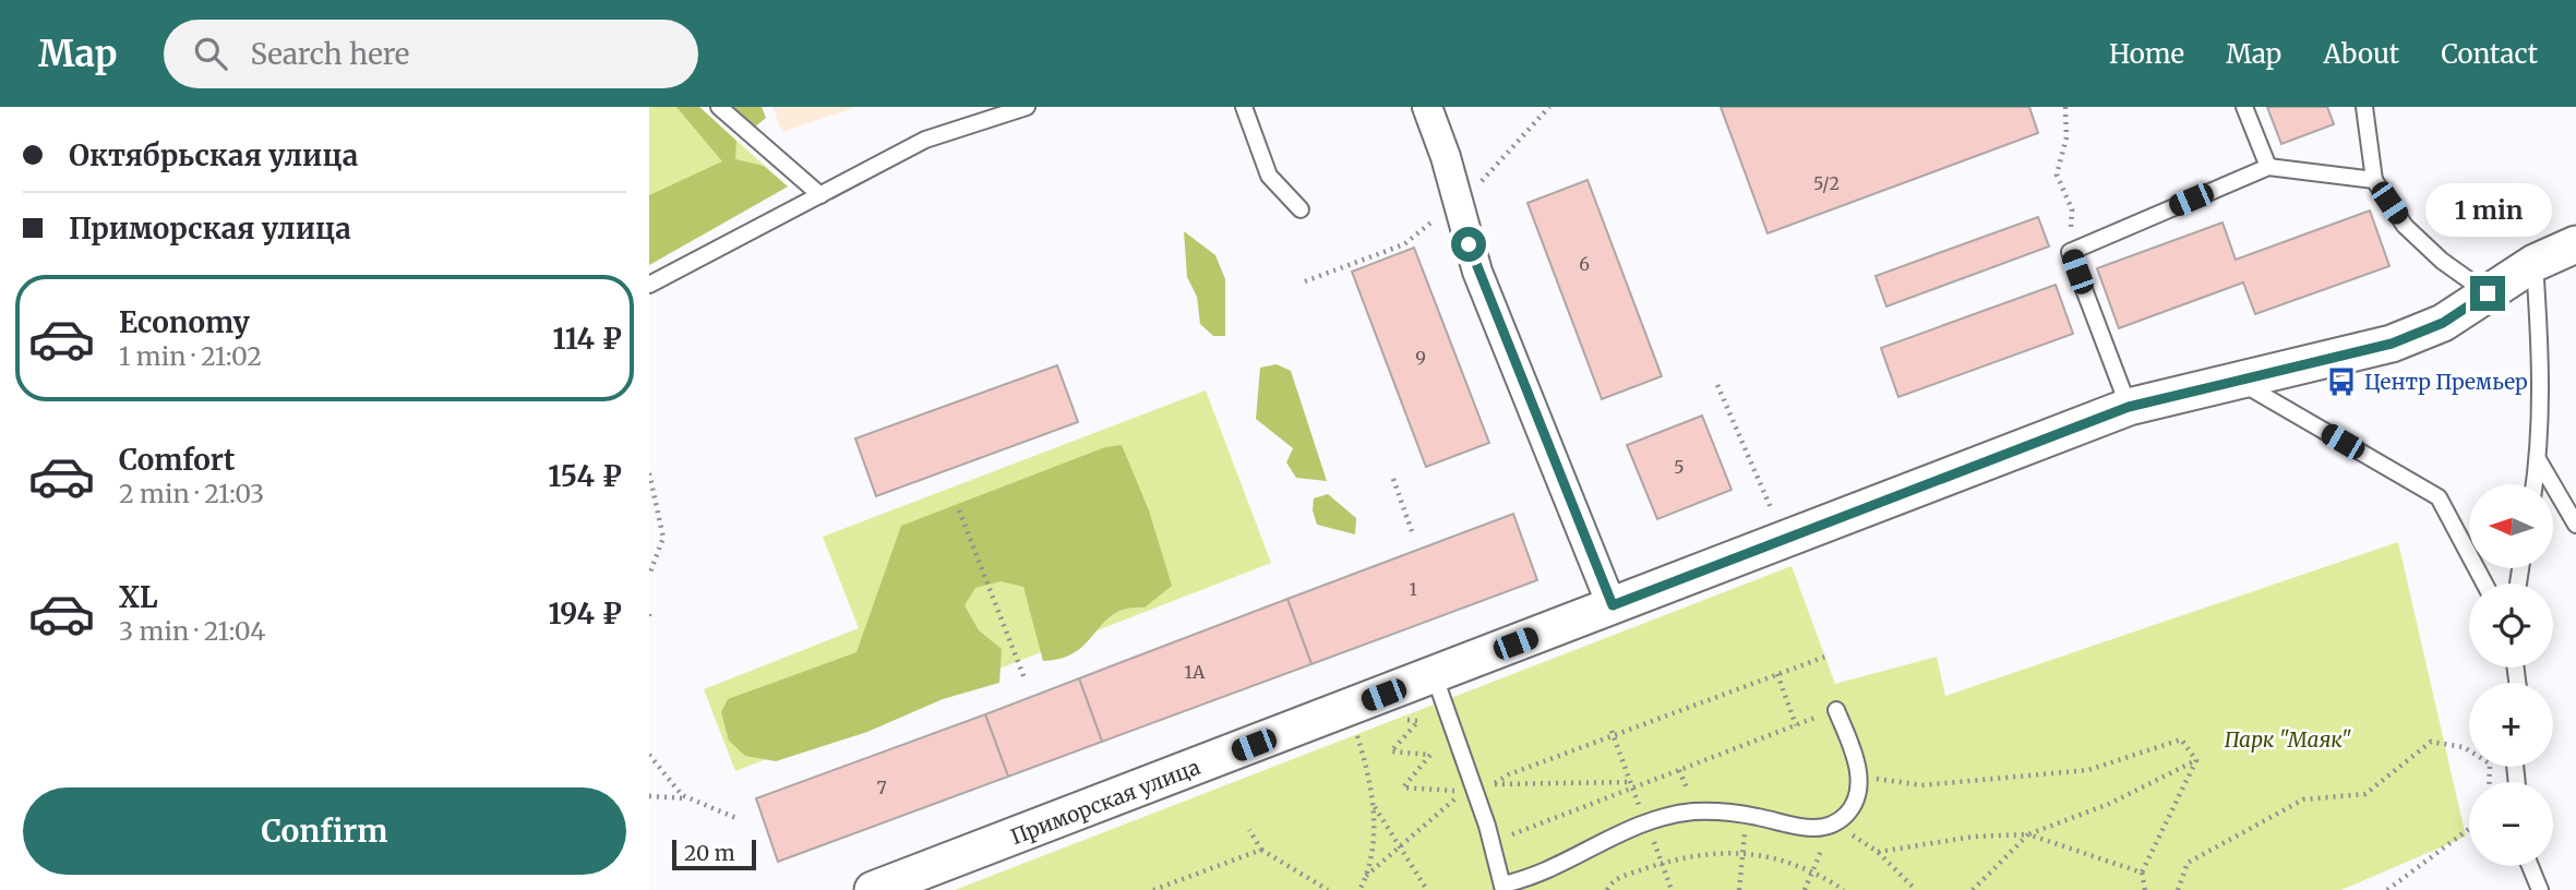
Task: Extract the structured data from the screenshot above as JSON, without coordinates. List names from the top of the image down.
{
  "streets": {
    "street": ["Приморская улица"]
  },
  "parks": ["Парк \"Маяк\""],
  "places": {
    "bus stop": ["Центр Премьер"]
  },
  "house_numbers": [
    "5/2",
    "6",
    "9",
    "5",
    "1",
    "1А",
    "7"
  ],
  "scale_bar": "20 m",
  "north": "left",
  "page": {
    "header": "Map",
    "search": "Search here",
    "nav": [
      "Home",
      "Map",
      "About",
      "Contact"
    ],
    "banner": ["Октябрьская улица", "Приморская улица"],
    "bubble": "1 min",
    "list": [
      {
        "name": "Economy",
        "note": "1 min · 21:02",
        "value": "114 ₽"
      },
      {
        "name": "Comfort",
        "note": "2 min · 21:03",
        "value": "154 ₽"
      },
      {
        "name": "XL",
        "note": "3 min · 21:04",
        "value": "194 ₽"
      }
    ],
    "map_buttons": ["+", "−"],
    "buttons": "Confirm",
    "scale": "20 m"
  }
}
